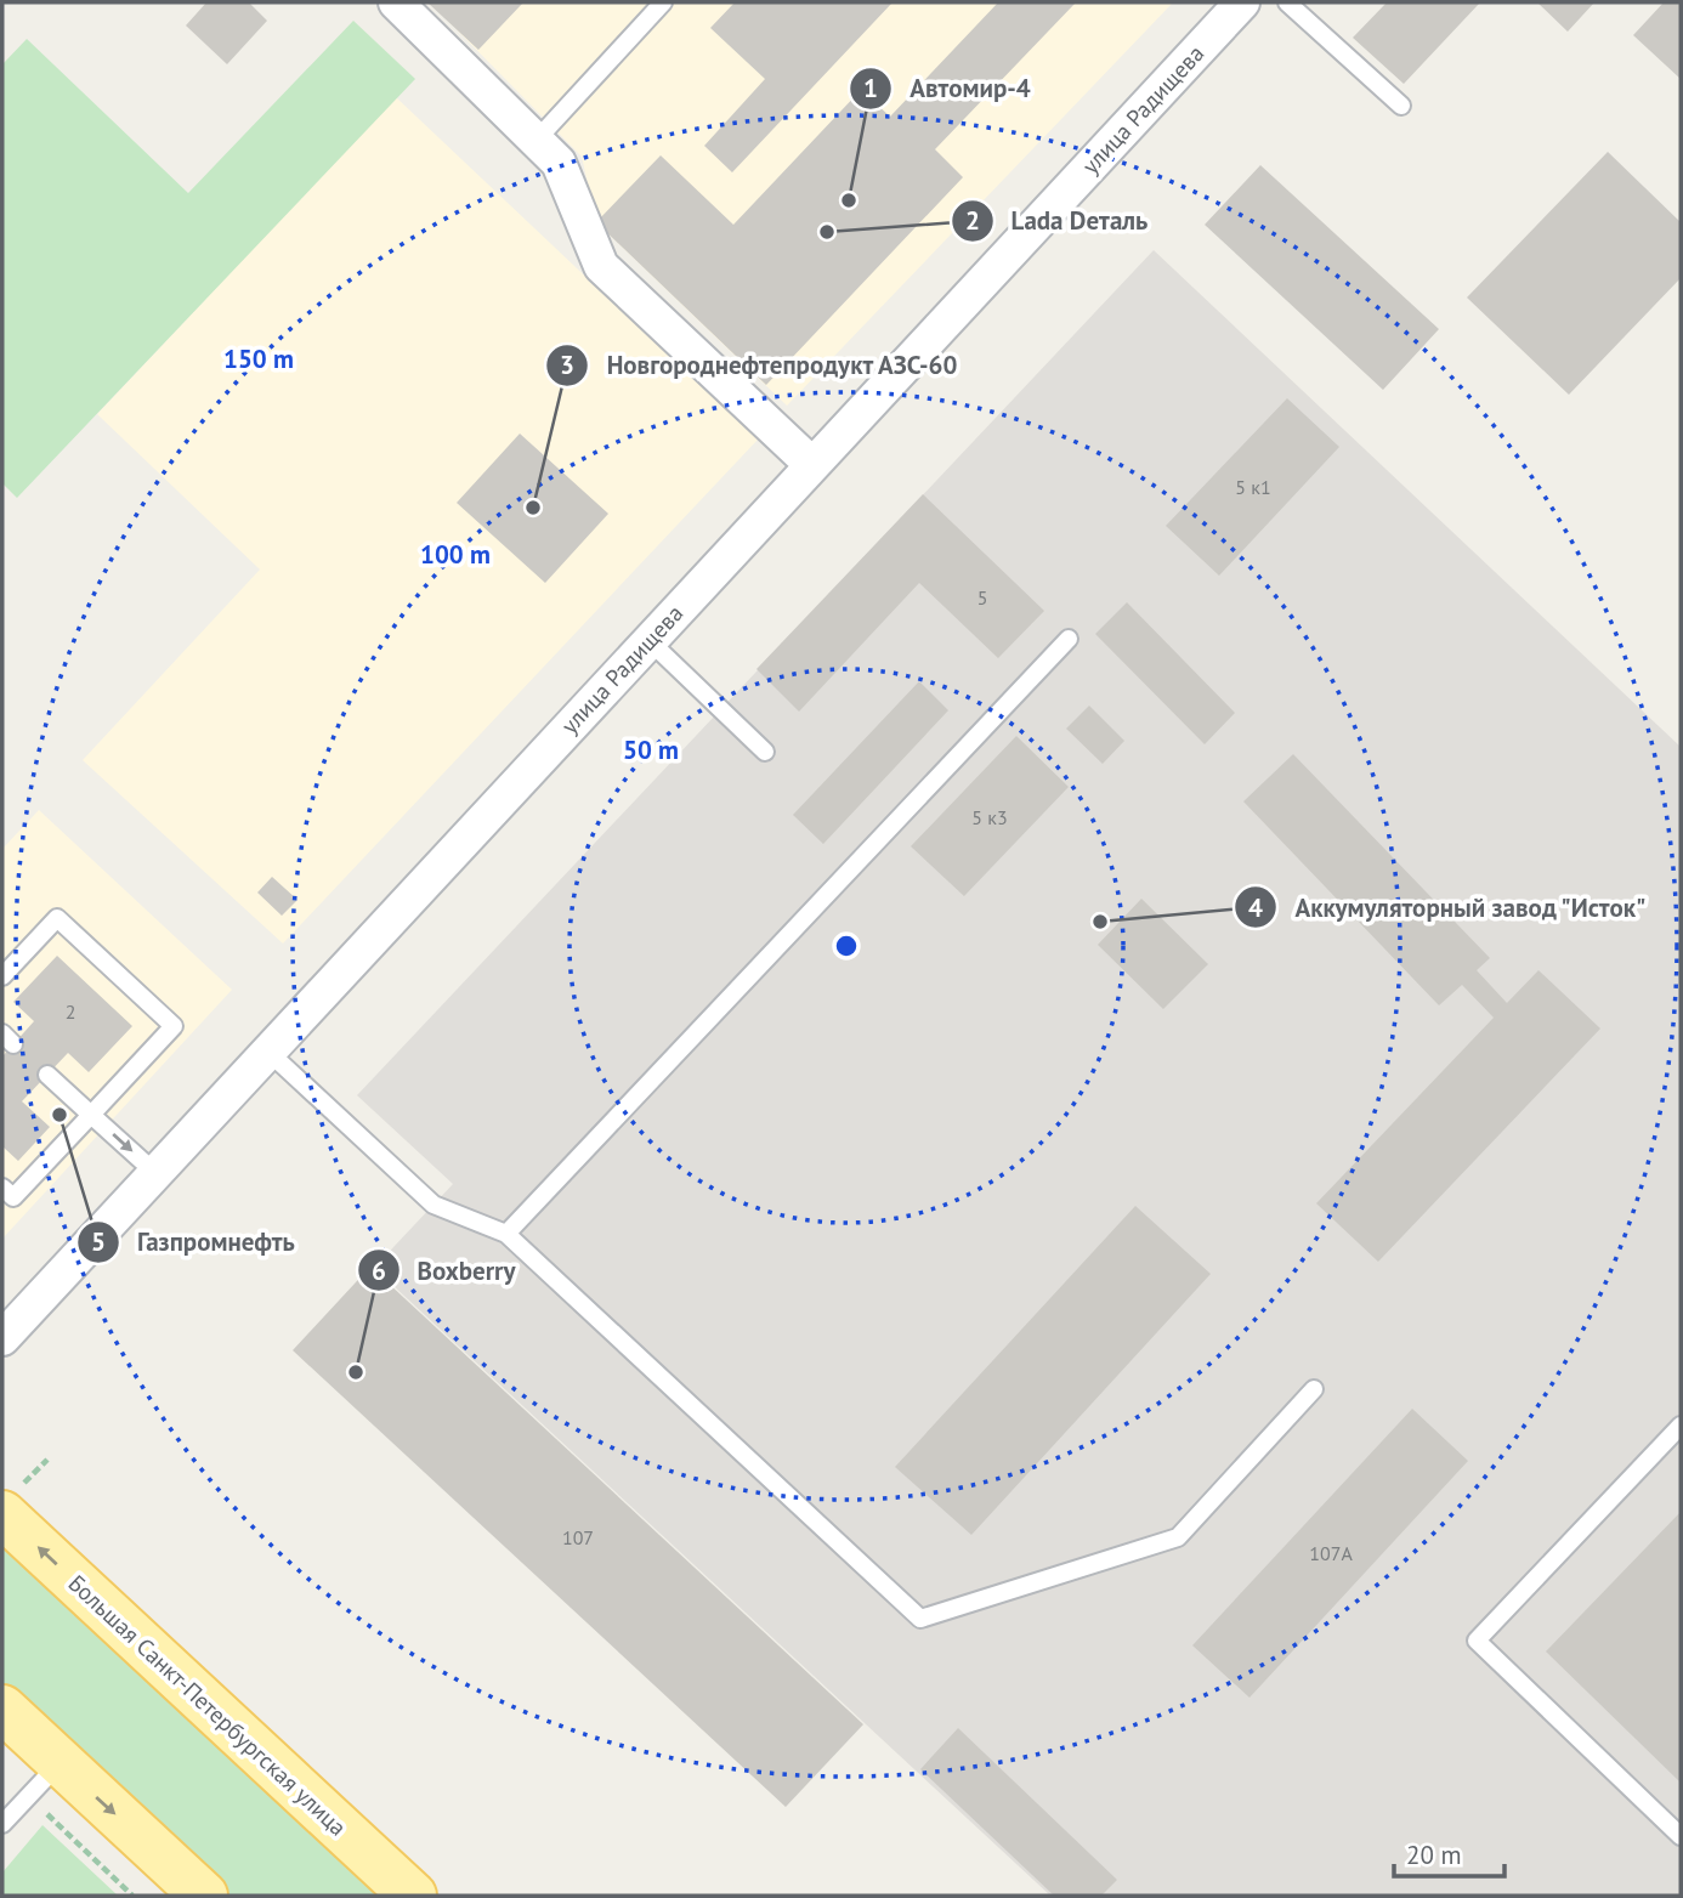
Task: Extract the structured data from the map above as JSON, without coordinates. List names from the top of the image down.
{
  "streets": {
    "main road": ["Большая Санкт-Петербургская улица"],
    "street": ["улица Радищева"]
  },
  "places": [
    "Автомир-4",
    "Lada Dеталь",
    "Новгороднефтепродукт АЗС-60",
    "Аккумуляторный завод \"Исток\"",
    "Газпромнефть",
    "Boxberry"
  ],
  "house_numbers": [
    "5 к1",
    "5",
    "5 к3",
    "2",
    "107",
    "107А"
  ],
  "scale_bar": "20 m",
  "rings": ["150 m", "100 m", "50 m"]
}
